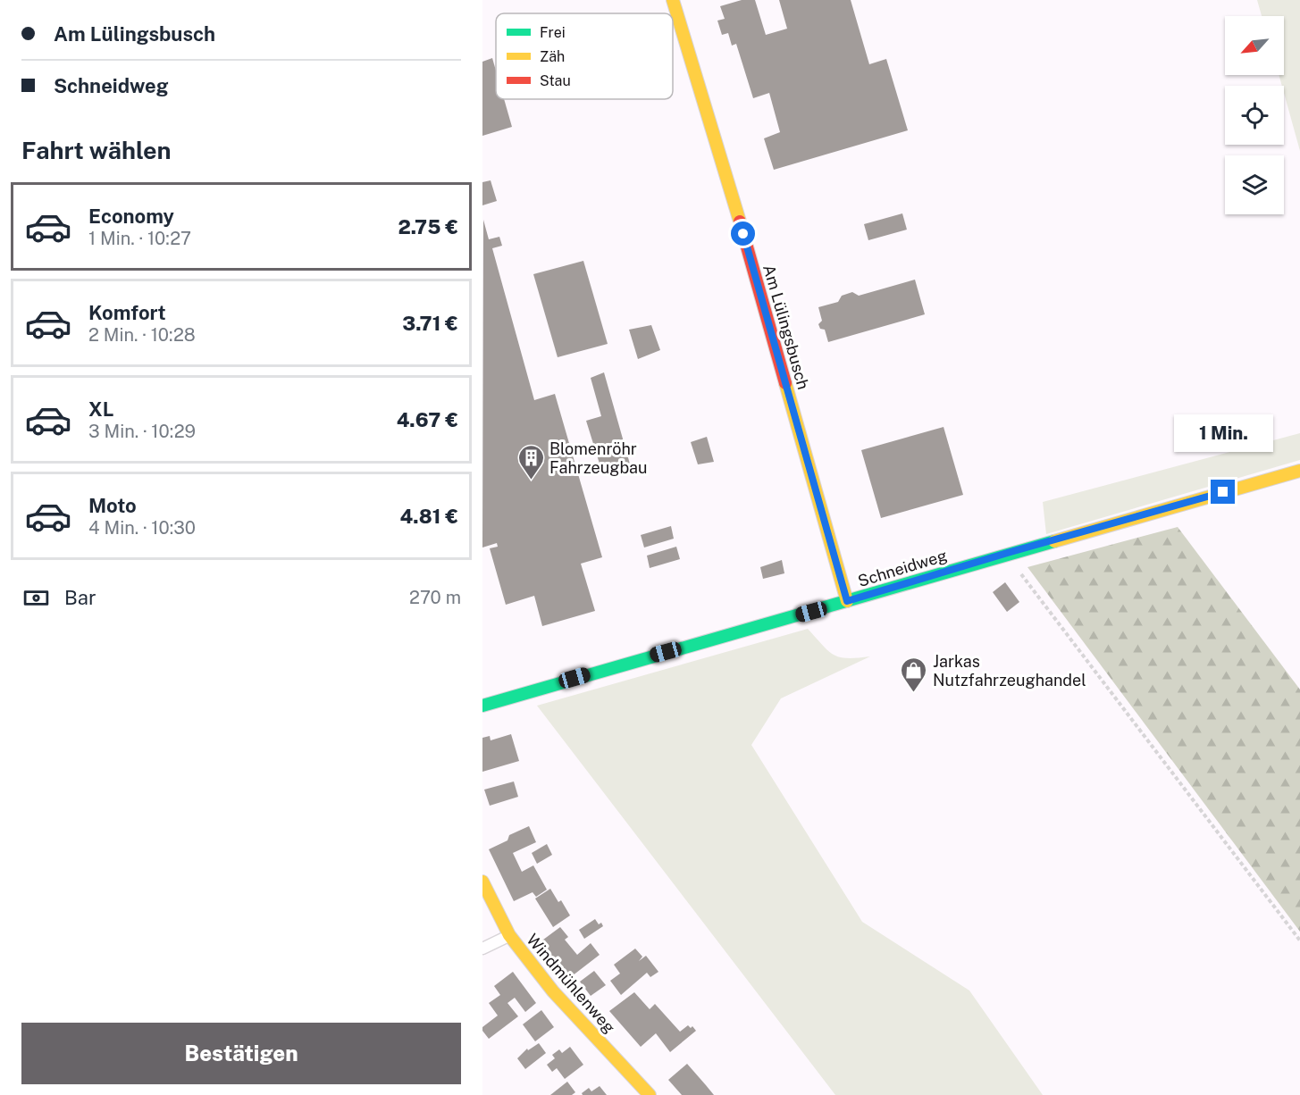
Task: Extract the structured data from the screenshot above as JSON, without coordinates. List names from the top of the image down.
{
  "streets": {
    "street": ["Am Lülingsbusch", "Schneidweg", "Windmühlenweg"]
  },
  "crossings": [
    ["Am Lülingsbusch", "Schneidweg"]
  ],
  "places": {
    "building": ["Blomenröhr Fahrzeugbau"],
    "shop": ["Jarkas Nutzfahrzeughandel"]
  },
  "legend": ["Frei", "Zäh", "Stau"],
  "north": "bottom left",
  "page": {
    "banner": ["Am Lülingsbusch", "Schneidweg"],
    "heading": "Fahrt wählen",
    "list": [
      {
        "name": "Economy",
        "note": "1 Min. · 10:27",
        "value": "2.75 €"
      },
      {
        "name": "Komfort",
        "note": "2 Min. · 10:28",
        "value": "3.71 €"
      },
      {
        "name": "XL",
        "note": "3 Min. · 10:29",
        "value": "4.67 €"
      },
      {
        "name": "Moto",
        "note": "4 Min. · 10:30",
        "value": "4.81 €"
      }
    ],
    "bubble": "1 Min.",
    "pay": ["Bar", "270 m"],
    "buttons": "Bestätigen"
  }
}
